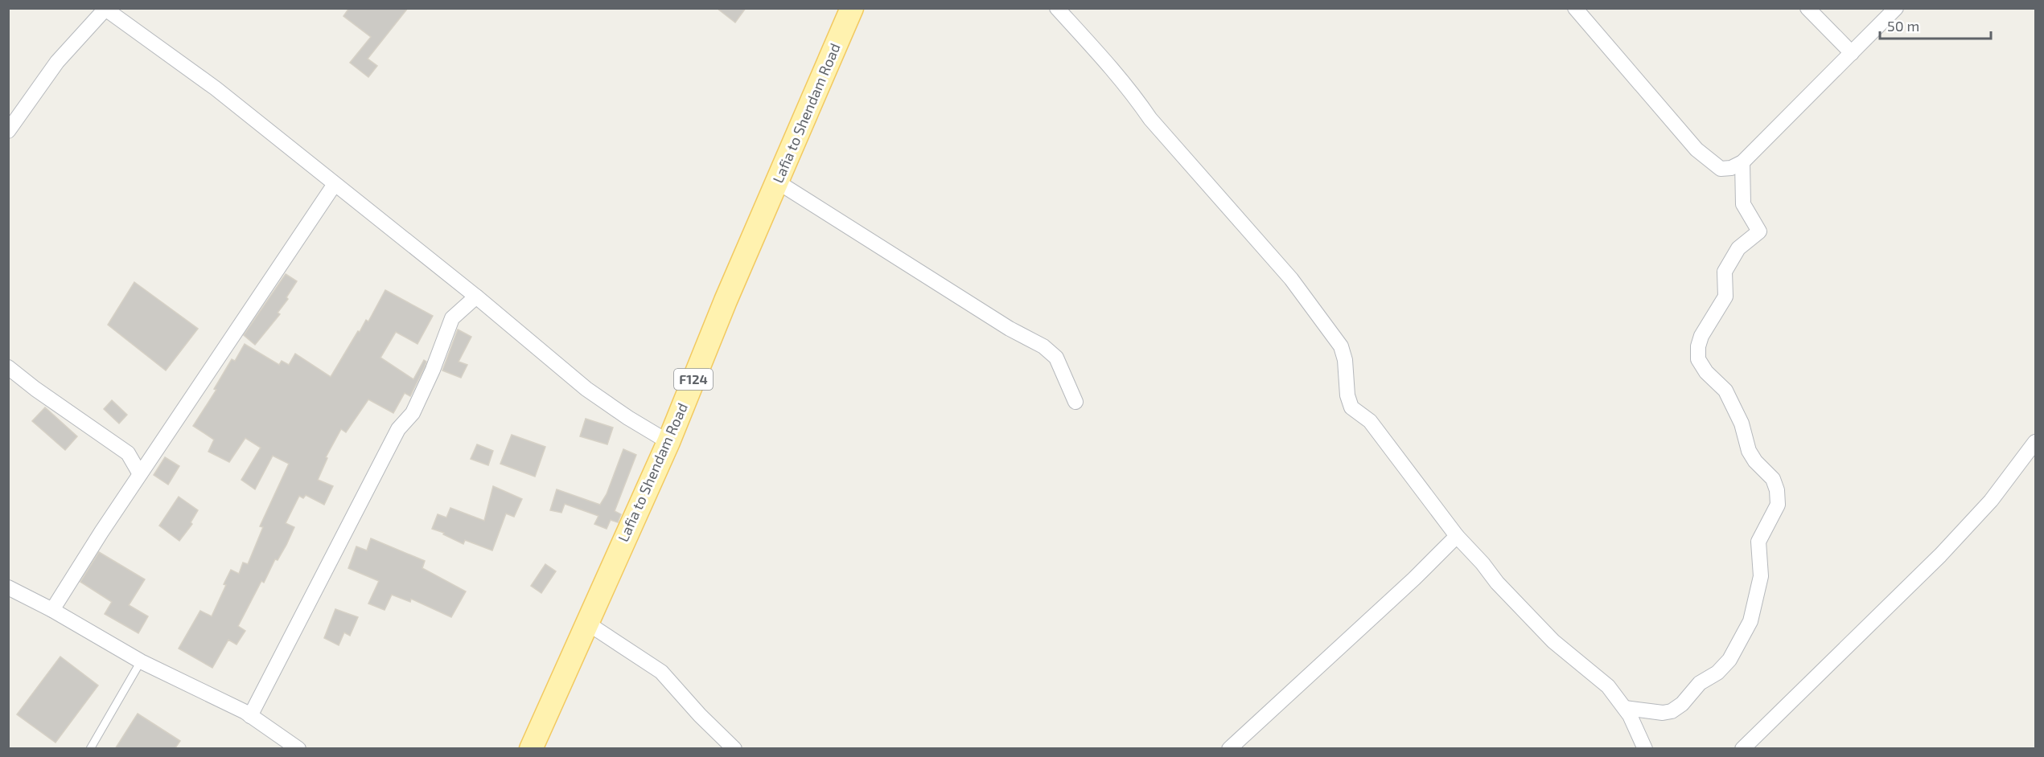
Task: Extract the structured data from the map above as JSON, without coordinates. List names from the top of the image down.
{
  "streets": {
    "main road": ["Lafia to Shendam Road", "F124"]
  },
  "scale_bar": "50 m"
}
